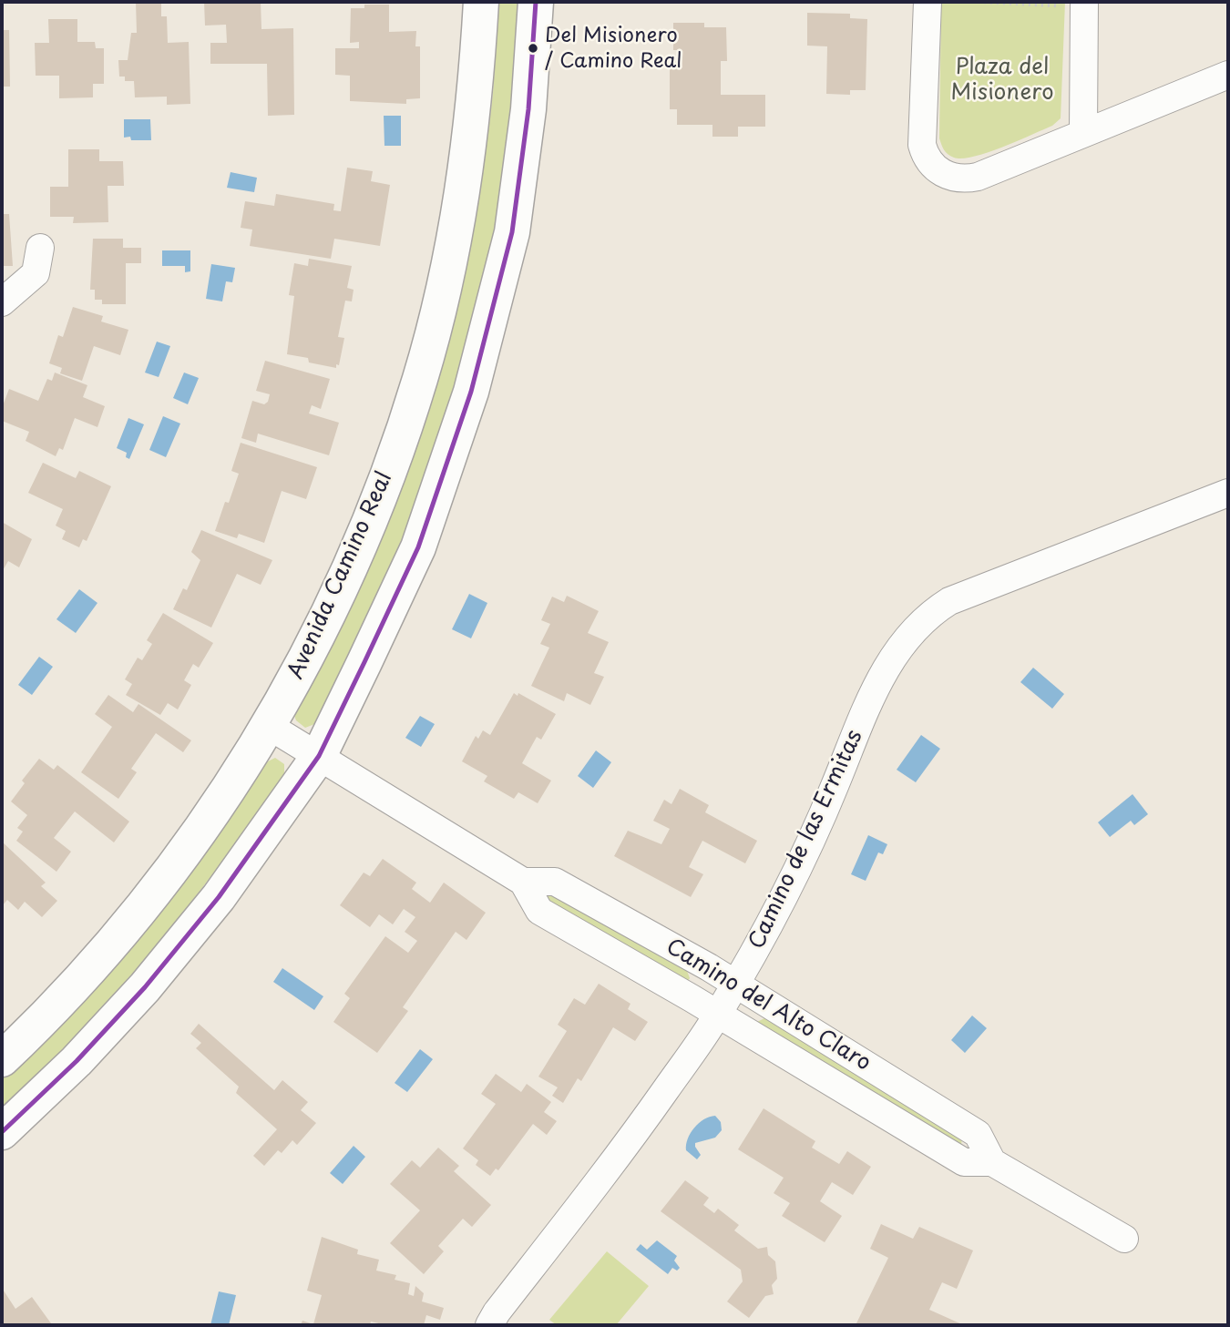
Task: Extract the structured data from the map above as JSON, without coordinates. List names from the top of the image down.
{
  "streets": {
    "main road": ["Avenida Camino Real"],
    "street": ["Camino de las Ermitas", "Camino del Alto Claro"]
  },
  "crossings": [
    ["Camino de las Ermitas", "Camino del Alto Claro"]
  ],
  "parks": ["Plaza del Misionero"],
  "places": ["Del Misionero / Camino Real"]
}
